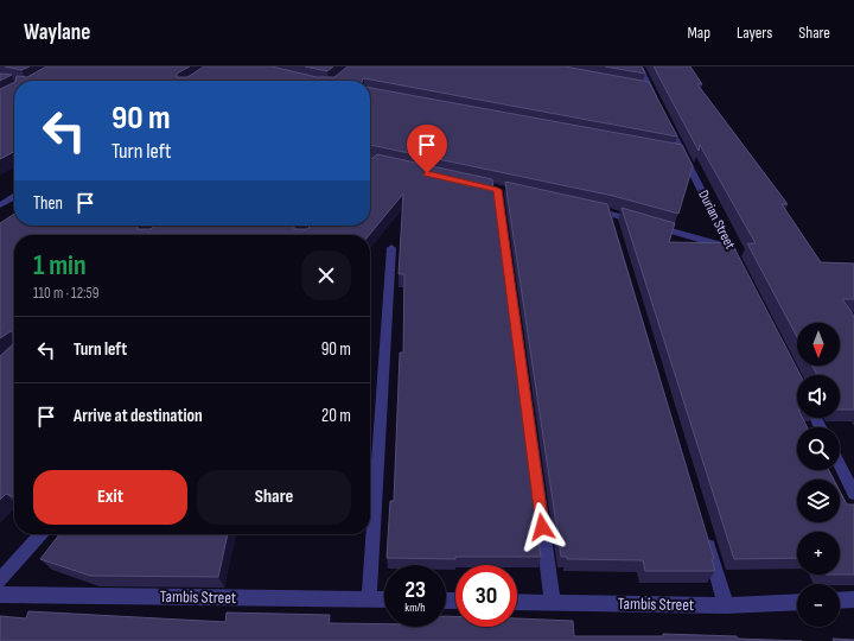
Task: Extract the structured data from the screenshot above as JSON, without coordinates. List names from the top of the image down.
{
  "streets": {
    "street": ["Durian Street", "Tambis Street"]
  },
  "north": "bottom",
  "page": {
    "header": "Waylane",
    "nav": ["Map", "Layers", "Share"],
    "turn": ["90 m", "Turn left"],
    "then": "Then",
    "heading": ["1 min", "110 m · 12:59"],
    "list": [
      {
        "name": "Turn left",
        "value": "90 m"
      },
      {
        "name": "Arrive at destination",
        "value": "20 m"
      }
    ],
    "map_buttons": ["+", "−"],
    "buttons": ["Exit", "Share"],
    "speed": "23 km/h",
    "limit": "30"
  }
}
